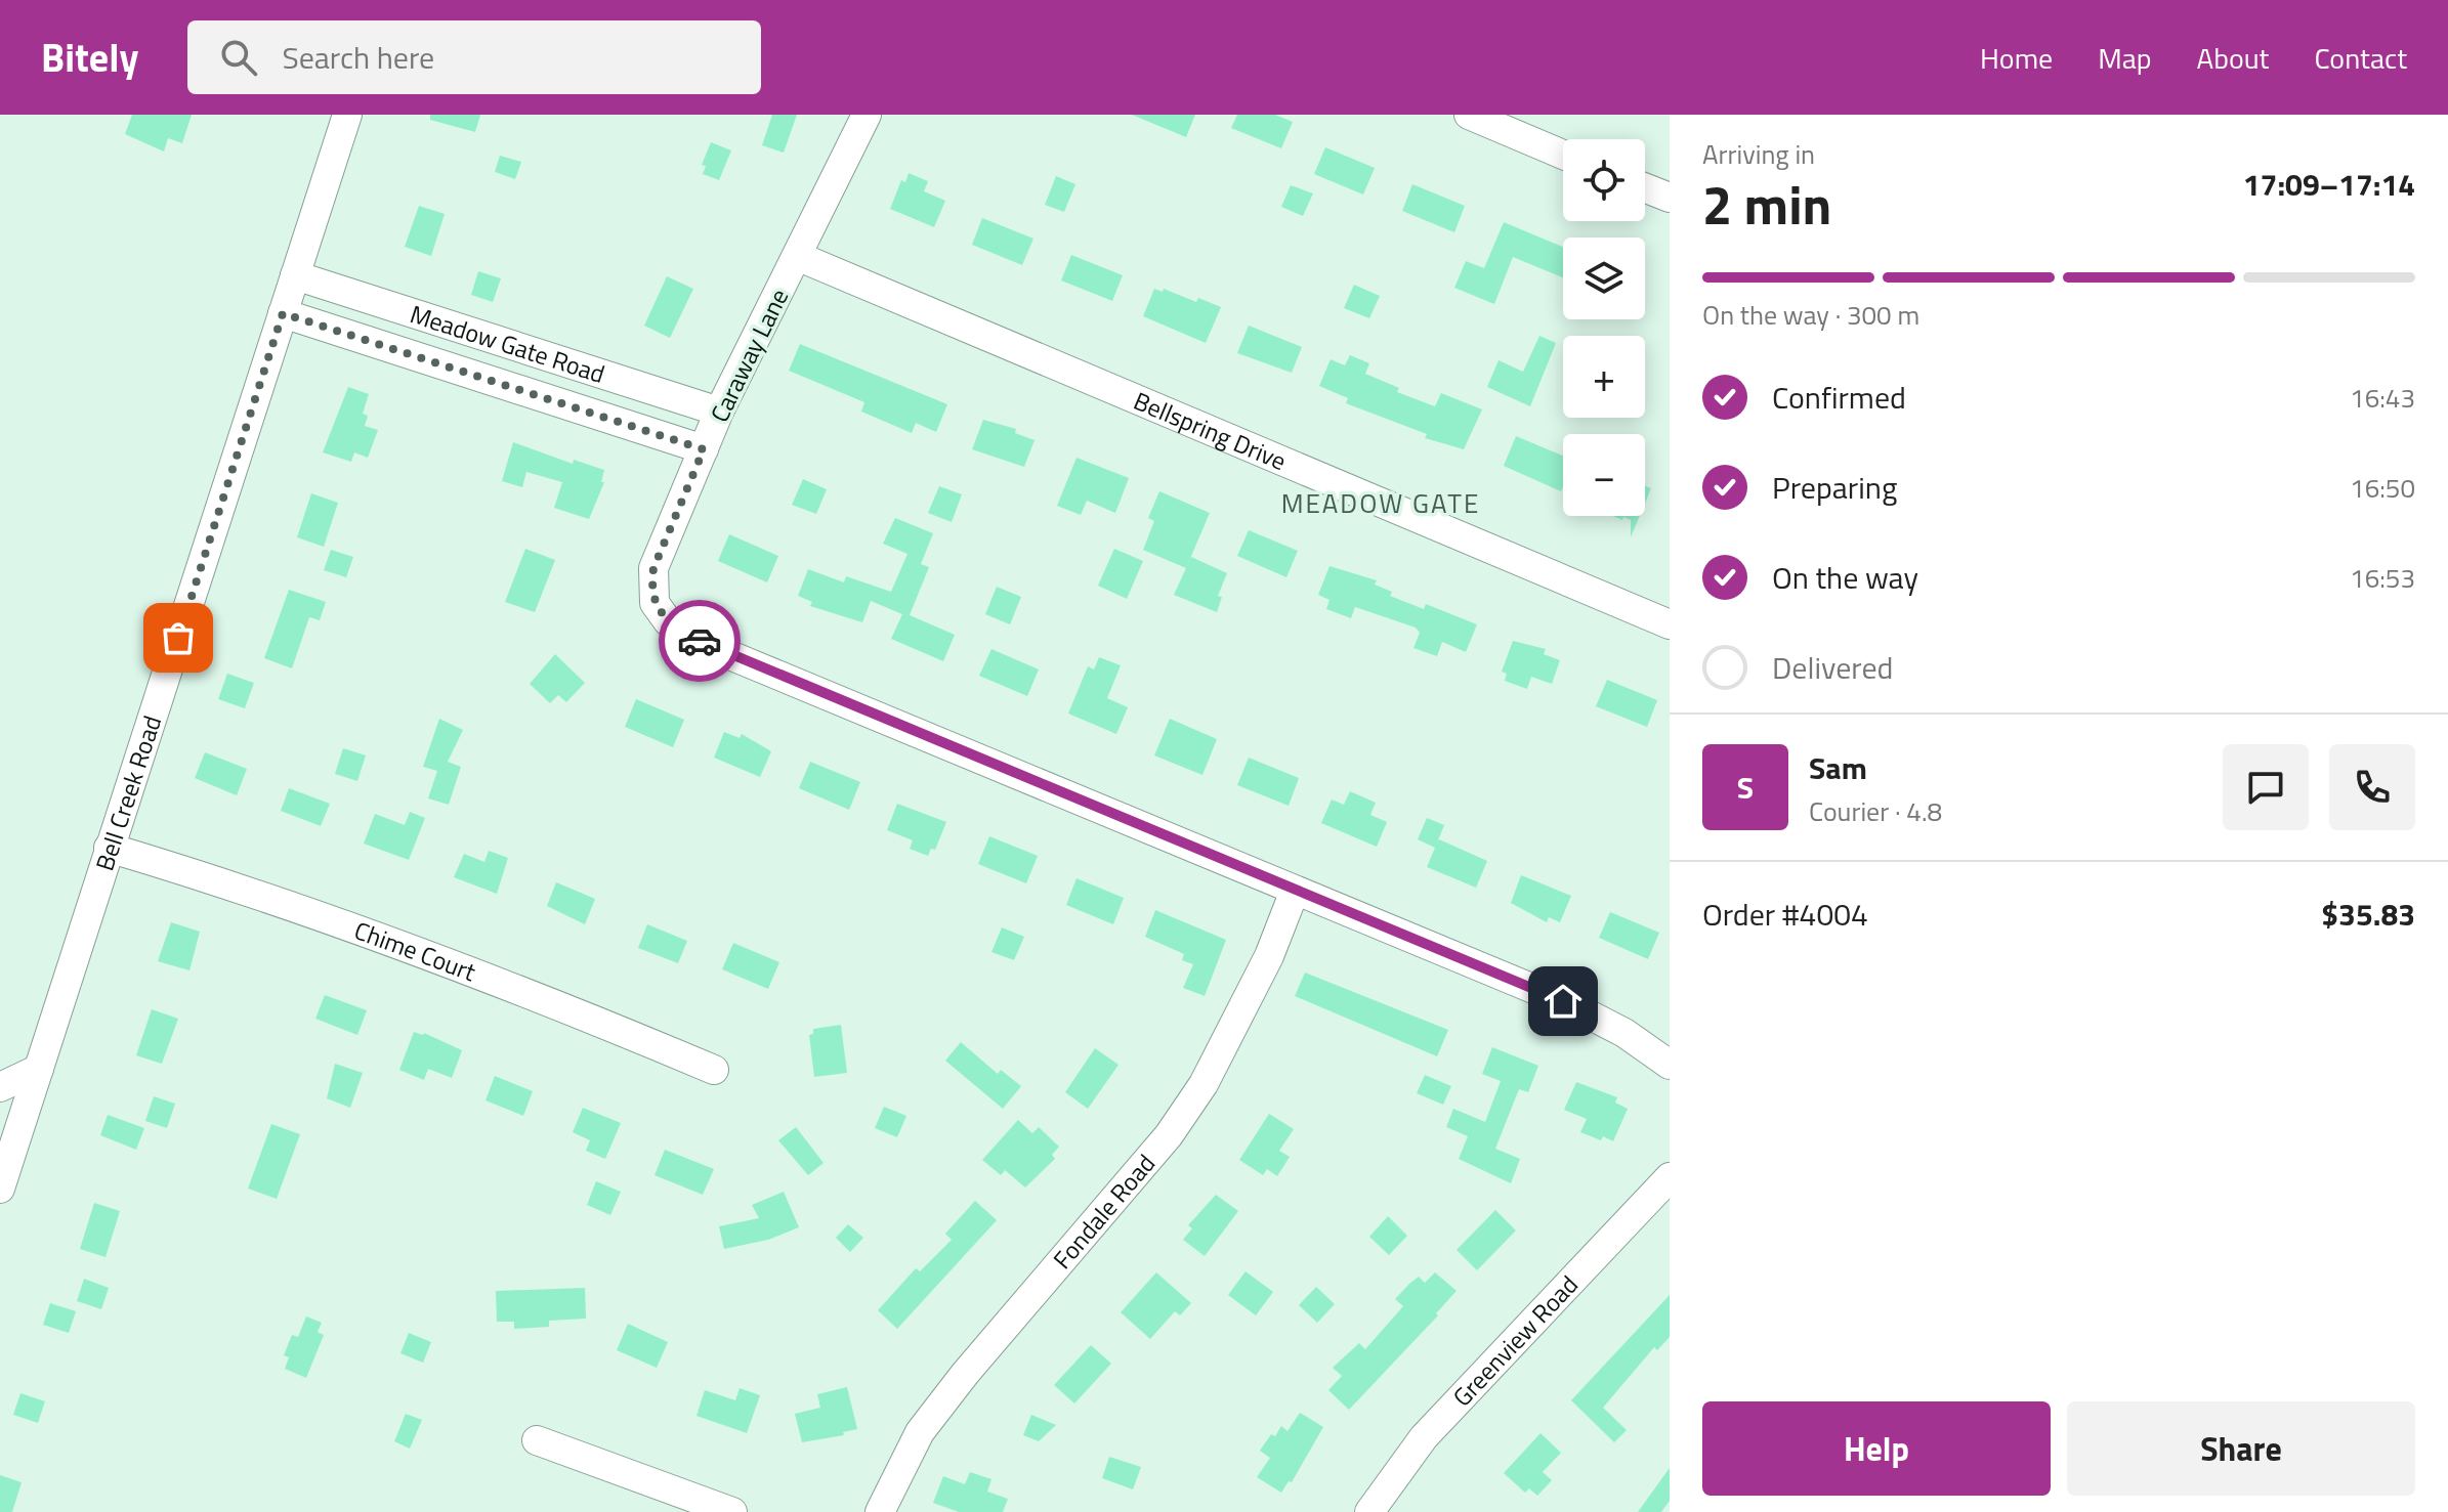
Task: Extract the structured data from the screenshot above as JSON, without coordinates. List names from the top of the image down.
{
  "streets": {
    "street": [
      "Meadow Gate Road",
      "Caraway Lane",
      "Bellspring Drive",
      "Bell Creek Road",
      "Chime Court",
      "Fondale Road",
      "Greenview Road"
    ]
  },
  "crossings": [
    ["Meadow Gate Road", "Caraway Lane"],
    ["Meadow Gate Road", "Bell Creek Road"],
    ["Caraway Lane", "Bellspring Drive"],
    ["Caraway Lane", "Fondale Road"],
    ["Bell Creek Road", "Chime Court"]
  ],
  "districts": ["MEADOW GATE"],
  "page": {
    "header": "Bitely",
    "search": "Search here",
    "nav": [
      "Home",
      "Map",
      "About",
      "Contact"
    ],
    "heading": ["2 min", "Arriving in", "17:09–17:14"],
    "panel": [
      "Sam",
      "Courier · 4.8",
      "Order #4004",
      "$35.83"
    ],
    "map_buttons": ["+", "−"],
    "bar": "On the way · 300 m",
    "list": [
      ["Confirmed", "16:43"],
      ["Preparing", "16:50"],
      ["On the way", "16:53"],
      "Delivered"
    ],
    "round": "S",
    "buttons": ["Help", "Share"]
  }
}
